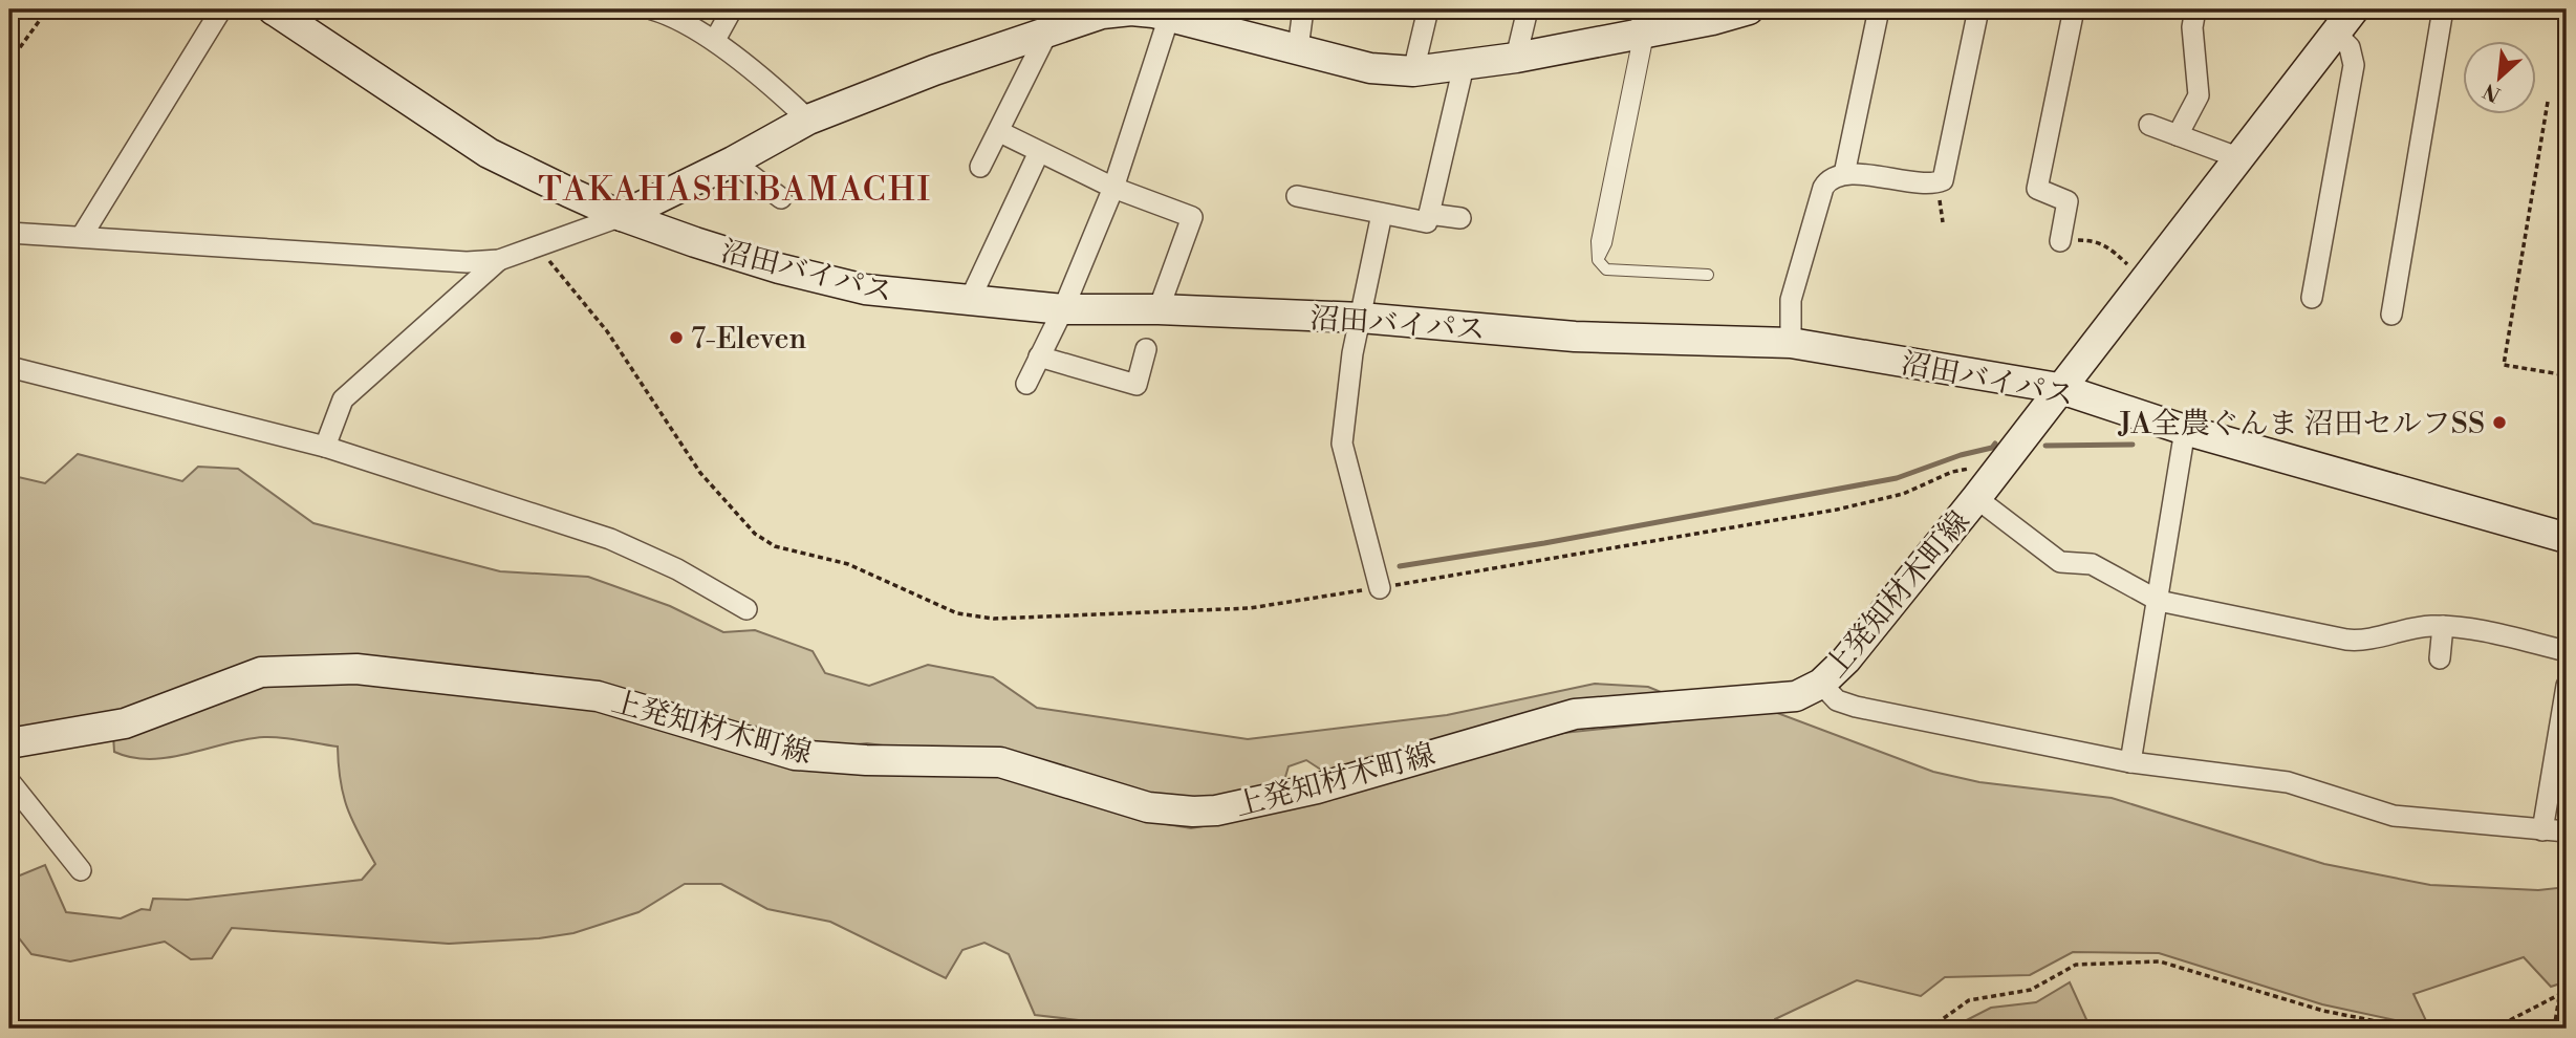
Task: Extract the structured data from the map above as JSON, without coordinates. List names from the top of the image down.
{
  "streets": {
    "street": ["沼田バイパス", "上発知材木町線"]
  },
  "crossings": [
    ["沼田バイパス", "上発知材木町線"]
  ],
  "districts": ["TAKAHASHIBAMACHI"],
  "places": ["7-Eleven", "JA全農ぐんま 沼田セルフSS"],
  "north": "bottom left"
}
